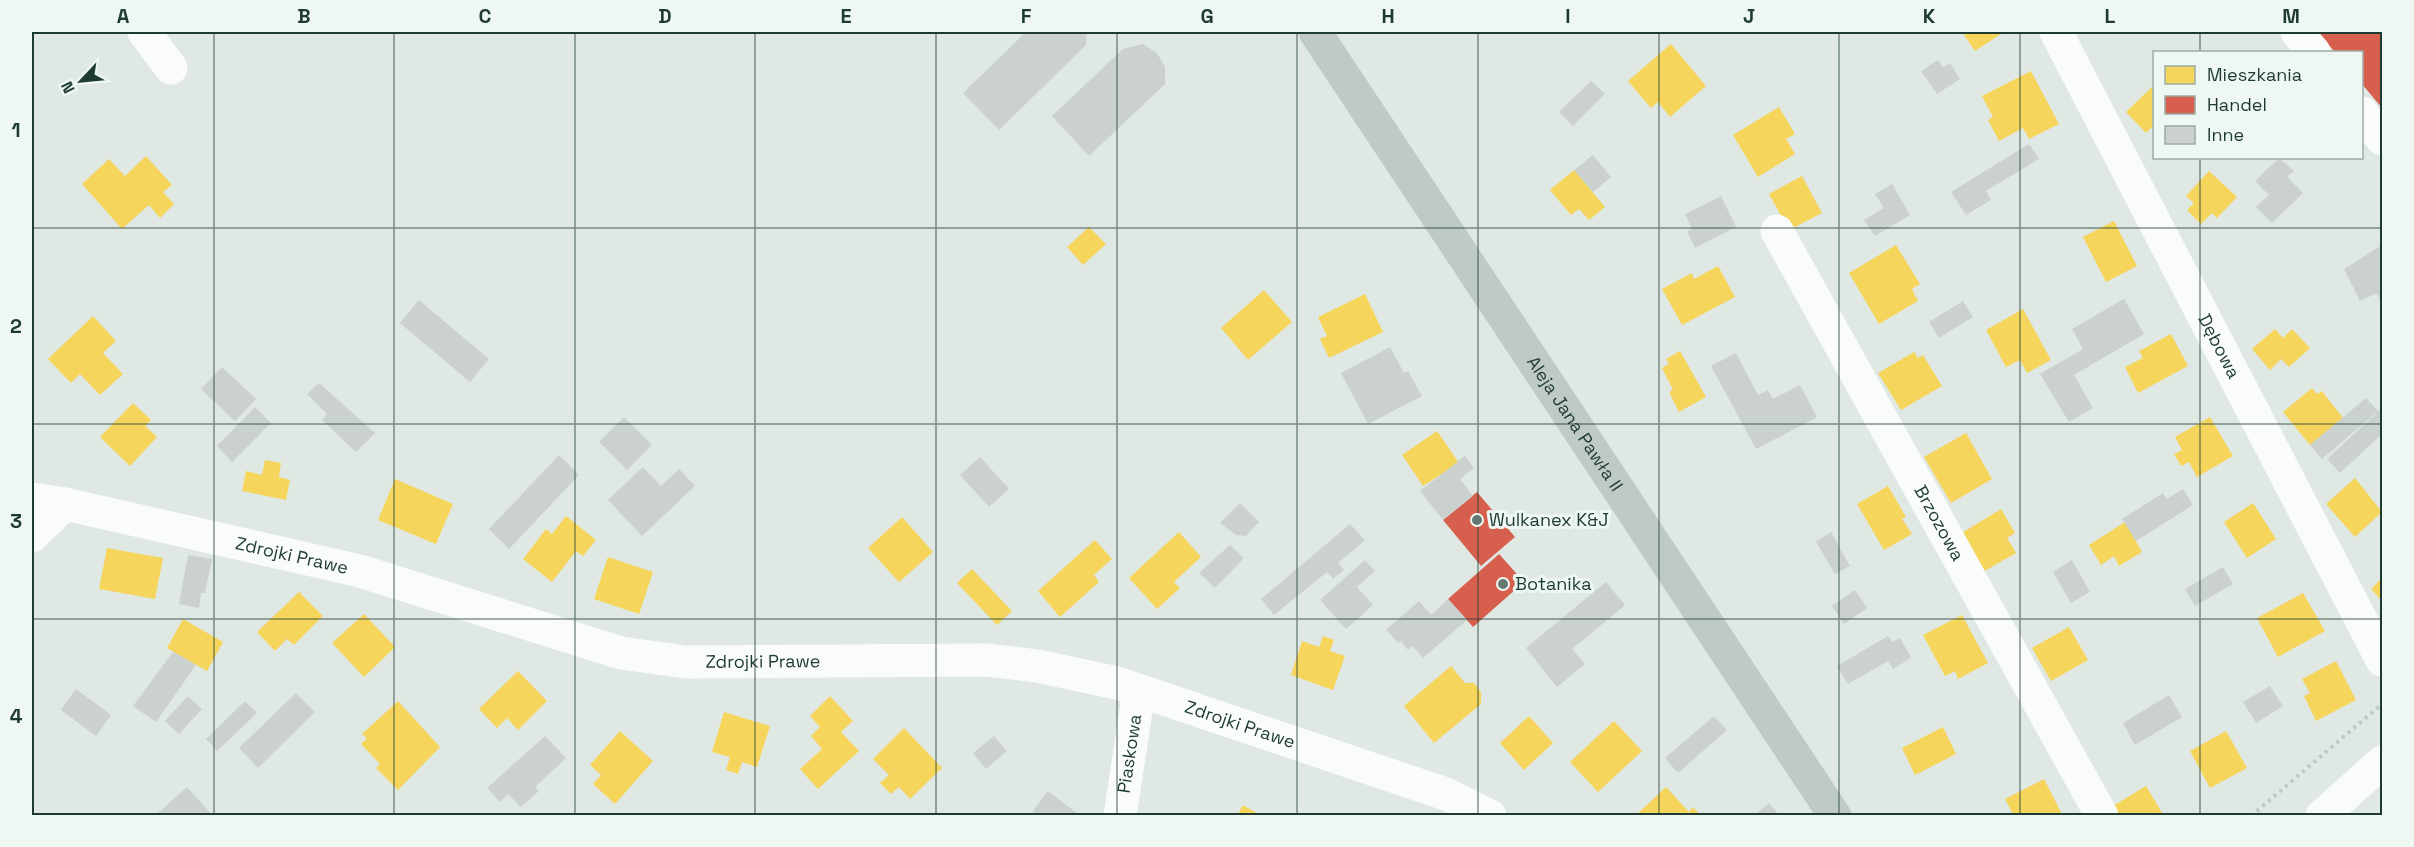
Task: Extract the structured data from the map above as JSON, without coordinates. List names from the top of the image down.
{
  "streets": {
    "main road": ["Aleja Jana Pawła II"],
    "street": [
      "Dębowa",
      "Brzozowa",
      "Zdrojki Prawe",
      "Piaskowa"
    ]
  },
  "crossings": [
    ["Zdrojki Prawe", "Piaskowa"]
  ],
  "places": ["Wulkanex K&J", "Botanika"],
  "legend": ["Mieszkania", "Handel", "Inne"],
  "north": "bottom left",
  "grid": {
    "columns": [
      "A",
      "B",
      "C",
      "D",
      "E",
      "F",
      "G",
      "H",
      "I",
      "J",
      "K",
      "L",
      "M"
    ],
    "rows": [
      "1",
      "2",
      "3",
      "4"
    ]
  }
}
